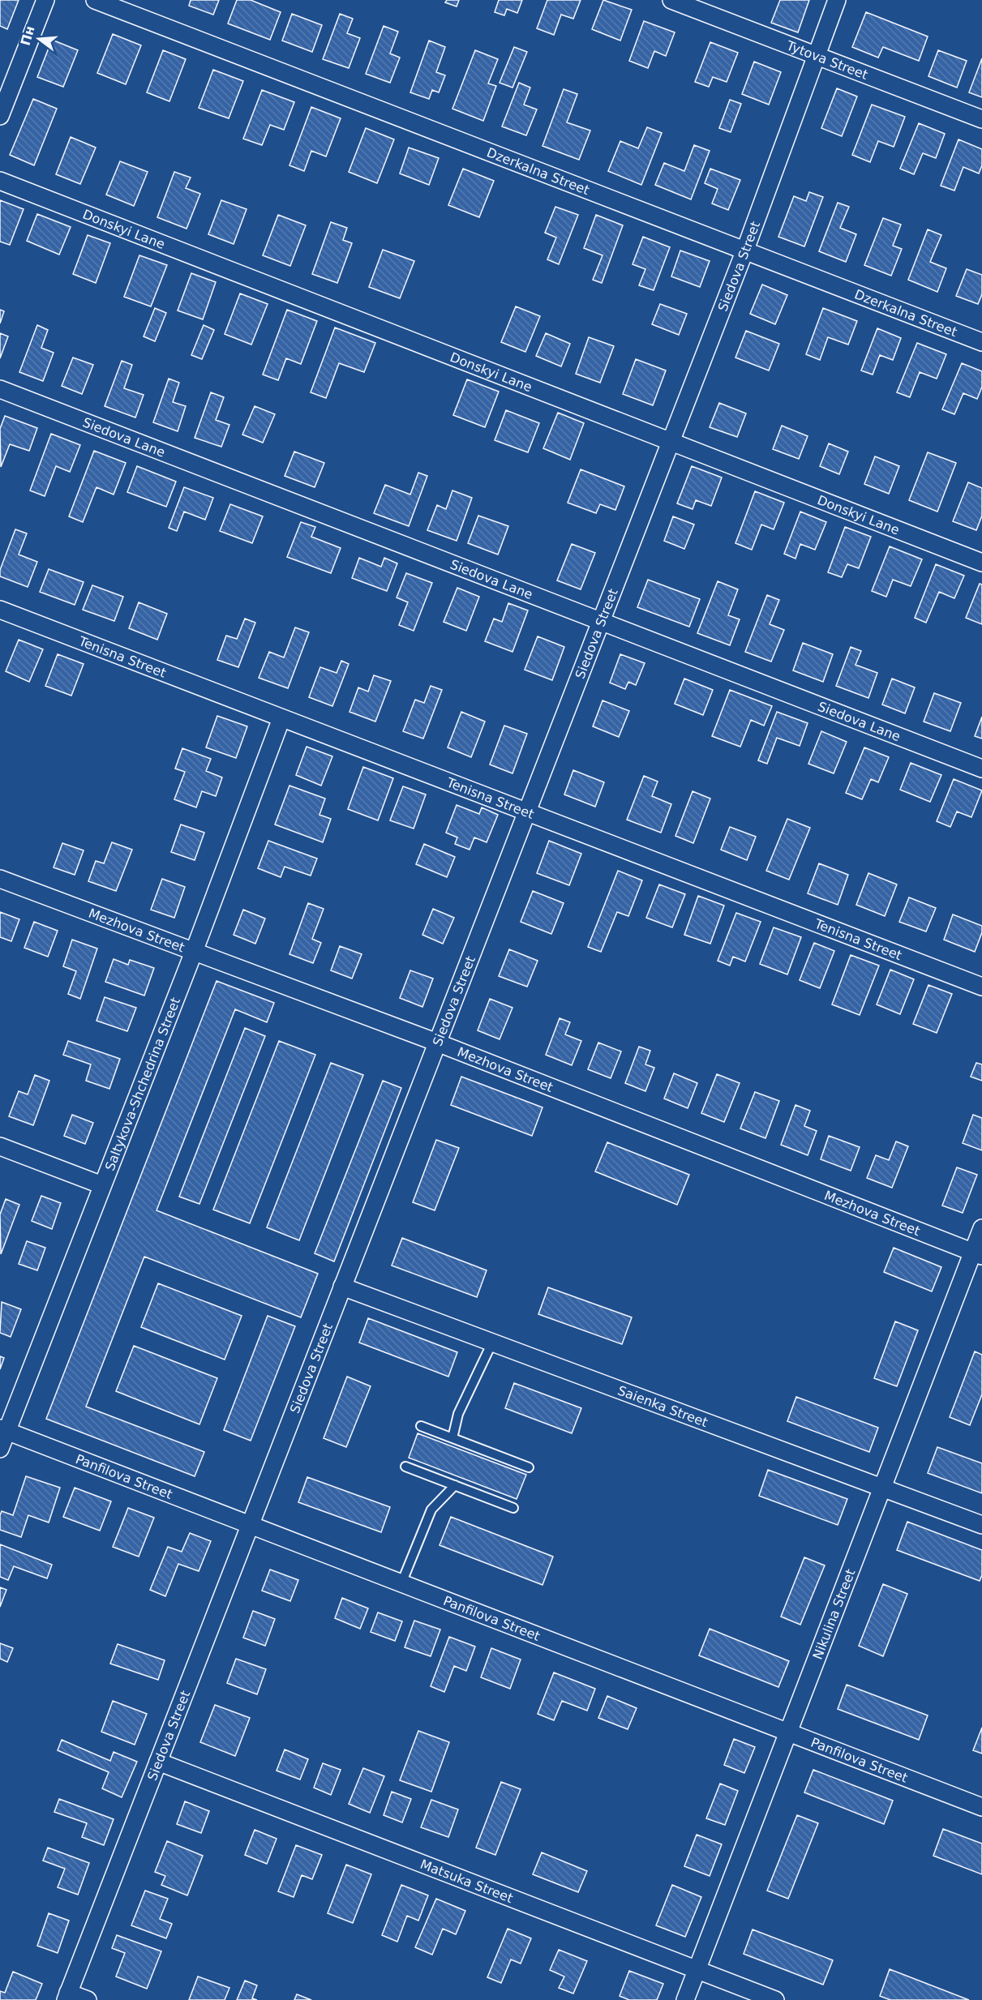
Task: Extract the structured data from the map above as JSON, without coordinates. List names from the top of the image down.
{
  "streets": {
    "street": [
      "Tytova Street",
      "Dzerkalna Street",
      "Donskyi Lane",
      "Siedova Street",
      "Siedova Lane",
      "Tenisna Street",
      "Mezhova Street",
      "Saltykova-Shchedrina Street",
      "Saienka Street",
      "Panfilova Street",
      "Nikulina Street",
      "Matsuka Street"
    ]
  },
  "crossings": [
    ["Tytova Street", "Siedova Street"],
    ["Dzerkalna Street", "Siedova Street"],
    ["Donskyi Lane", "Siedova Street"],
    ["Siedova Street", "Siedova Lane"],
    ["Siedova Street", "Tenisna Street"],
    ["Siedova Street", "Mezhova Street"],
    ["Siedova Street", "Saienka Street"],
    ["Siedova Street", "Panfilova Street"],
    ["Siedova Street", "Matsuka Street"],
    ["Tenisna Street", "Saltykova-Shchedrina Street"],
    ["Mezhova Street", "Saltykova-Shchedrina Street"],
    ["Mezhova Street", "Nikulina Street"],
    ["Saltykova-Shchedrina Street", "Panfilova Street"],
    ["Saienka Street", "Nikulina Street"],
    ["Panfilova Street", "Nikulina Street"],
    ["Nikulina Street", "Matsuka Street"]
  ],
  "north": "left"
}
